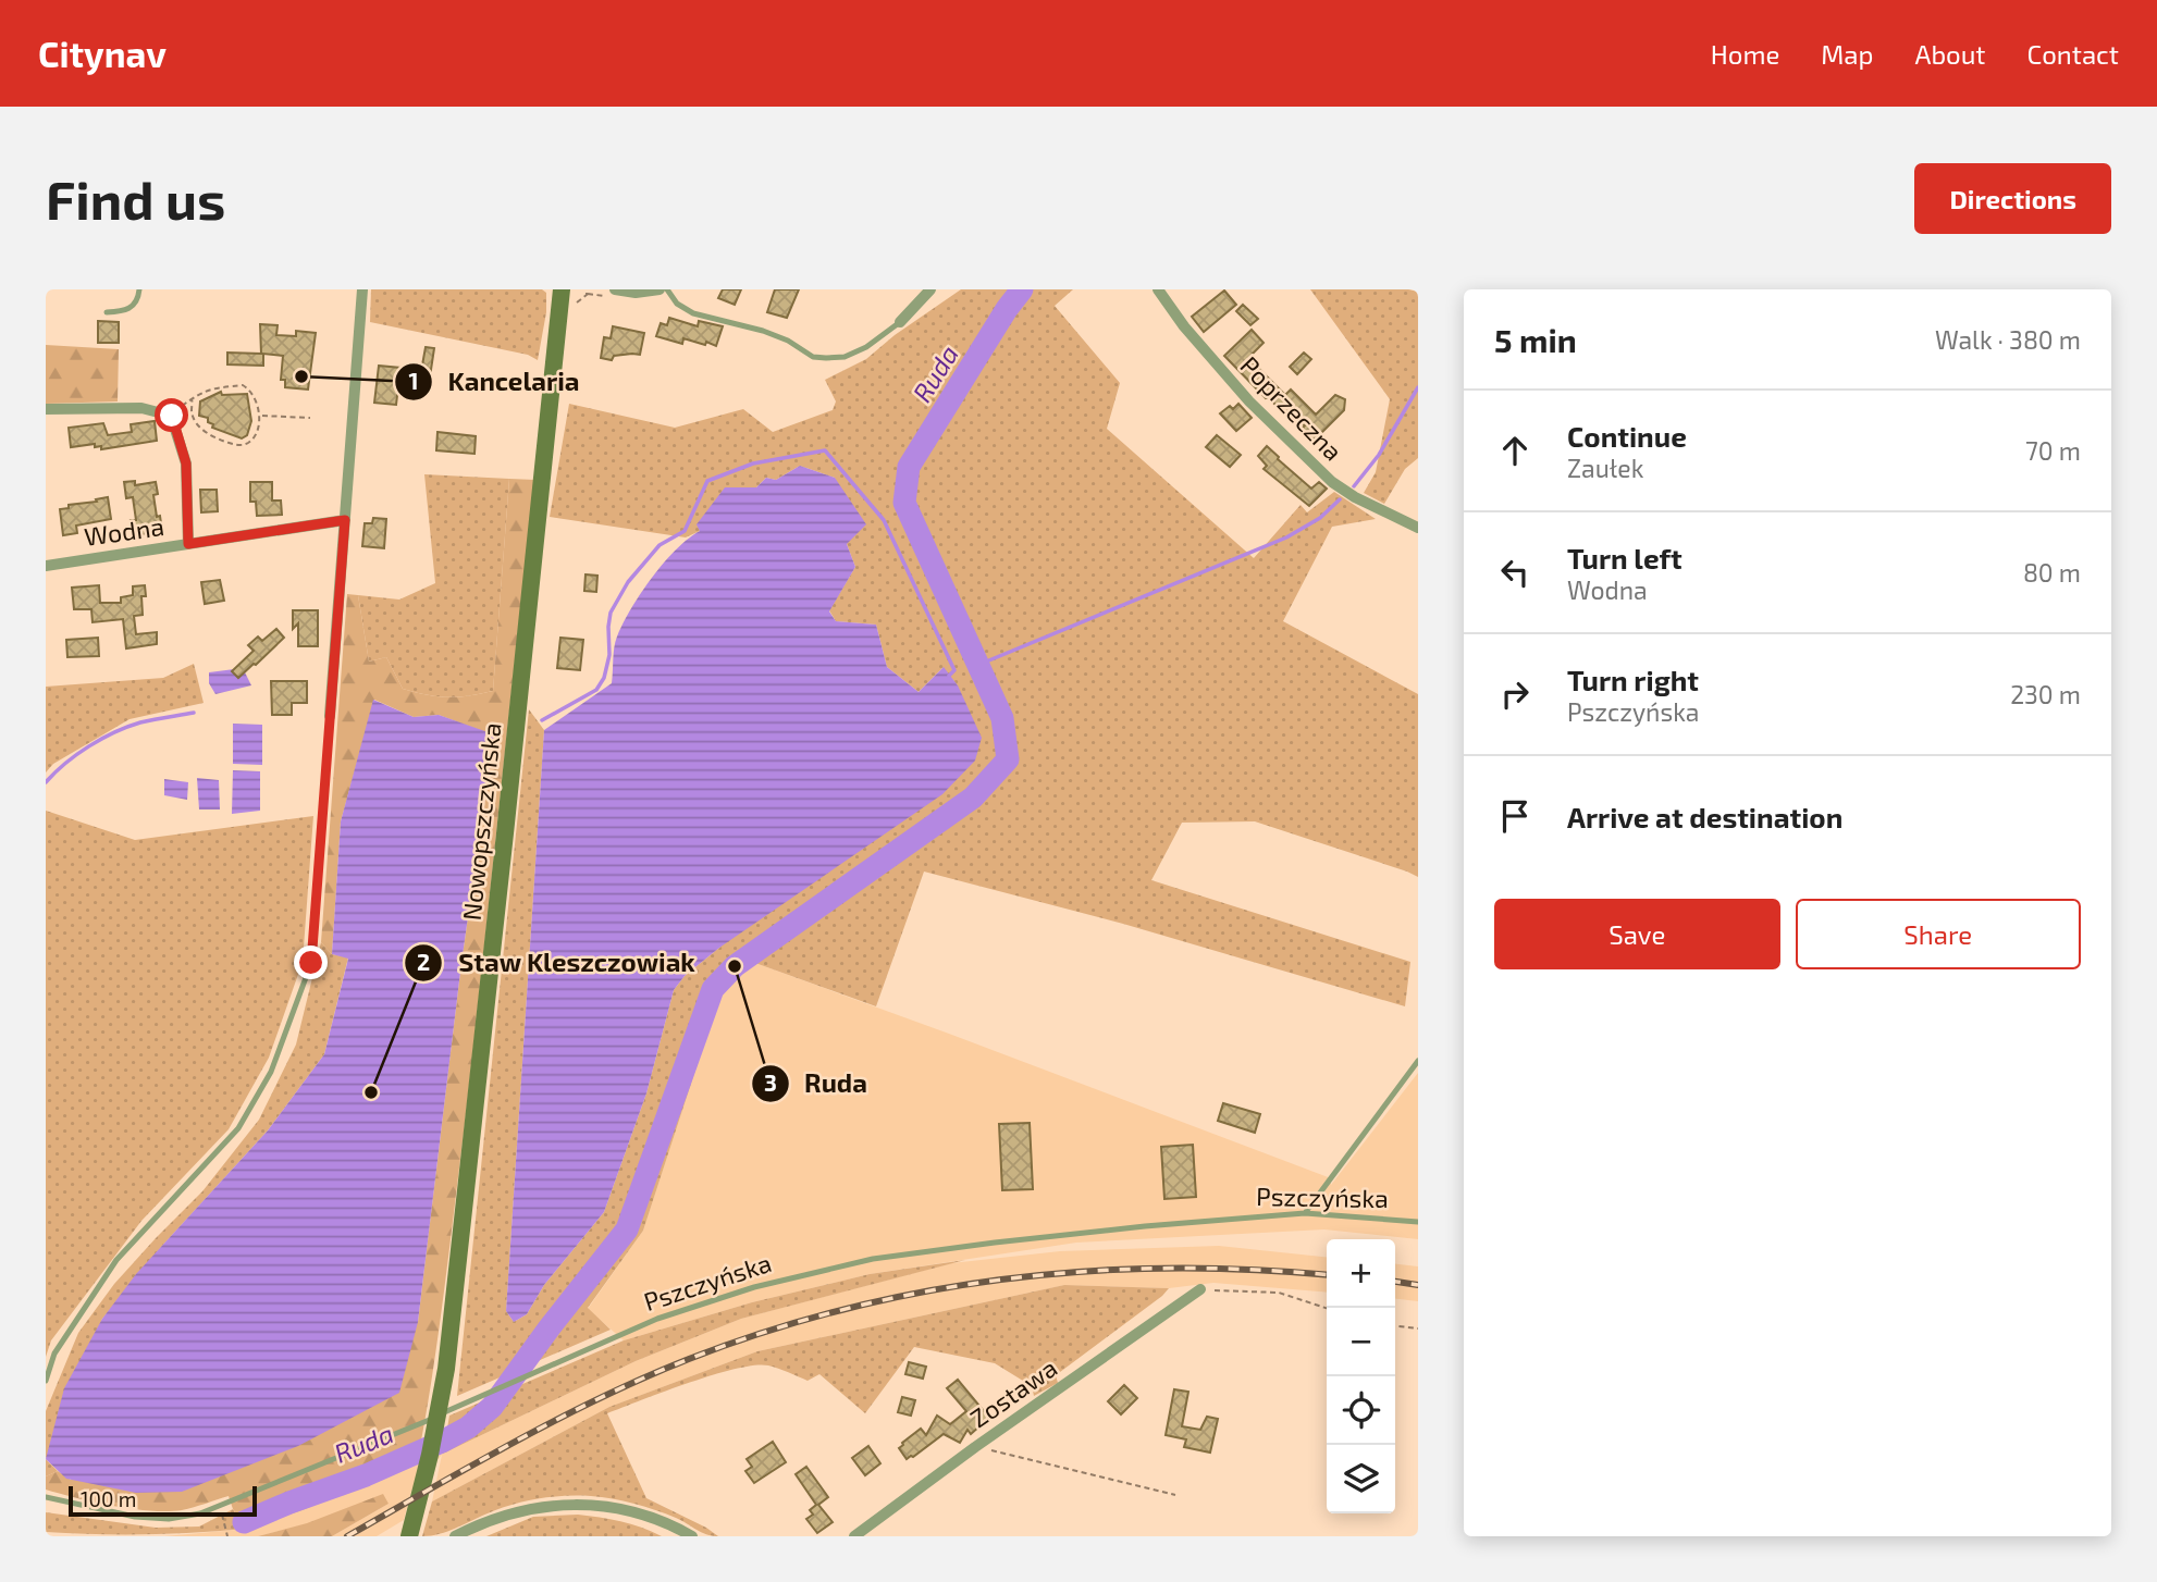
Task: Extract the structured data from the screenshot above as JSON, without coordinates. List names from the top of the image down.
{
  "streets": {
    "main road": ["Nowopszczyńska"],
    "street": ["Poprzeczna", "Wodna", "Zostawa"],
    "lane": ["Pszczyńska"]
  },
  "water": ["Ruda"],
  "places": ["Kancelaria", "Ruda", "Staw Kleszczowiak"],
  "scale_bar": "100 m",
  "page": {
    "header": "Citynav",
    "nav": [
      "Home",
      "Map",
      "About",
      "Contact"
    ],
    "buttons": [
      "Directions",
      ["Save", "Share"]
    ],
    "title": "Find us",
    "heading": ["5 min", "Walk · 380 m"],
    "list": [
      ["Continue", "Zaułek", "70 m"],
      ["Turn left", "Wodna", "80 m"],
      ["Turn right", "Pszczyńska", "230 m"],
      "Arrive at destination"
    ],
    "map_buttons": ["+", "−"],
    "scale": "100 m"
  }
}
